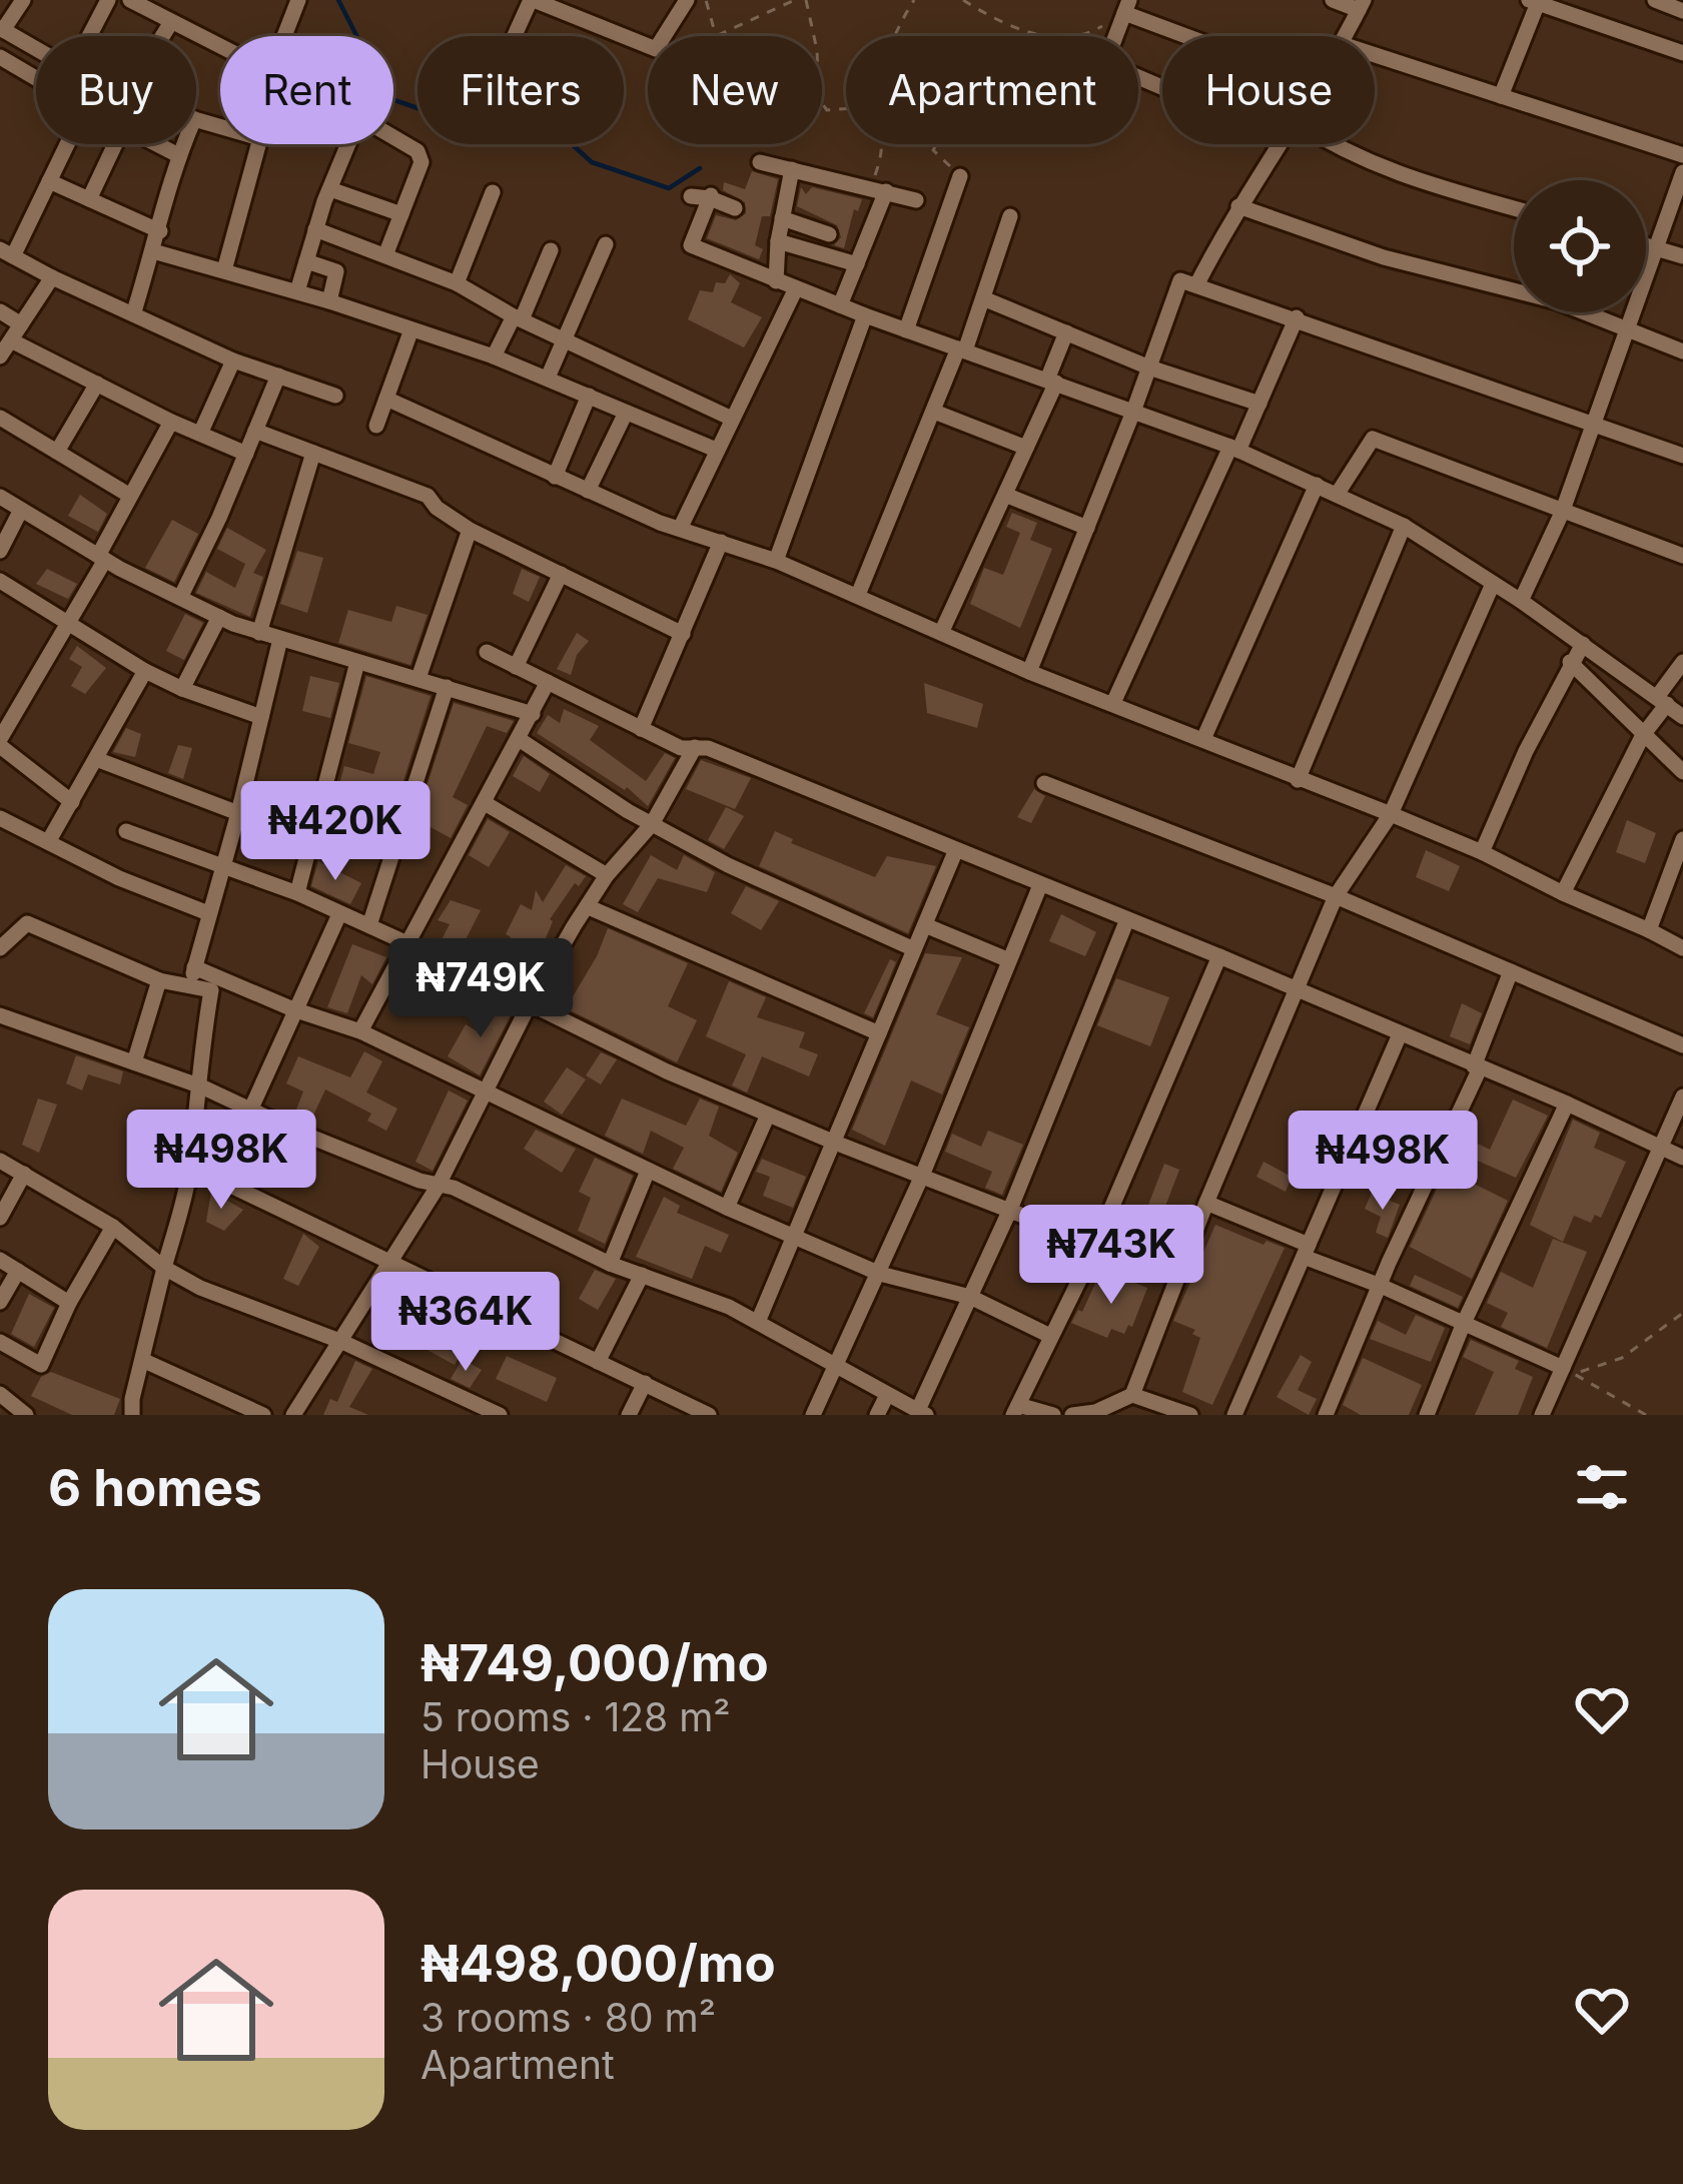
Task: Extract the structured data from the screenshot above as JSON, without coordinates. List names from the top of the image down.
{
  "page": {
    "chip": [
      "Buy",
      "Rent",
      "Filters",
      "New",
      "Apartment",
      "House"
    ],
    "price": [
      "₦420K",
      "₦749K",
      "₦498K",
      "₦498K",
      "₦743K",
      "₦364K"
    ],
    "heading": "6 homes",
    "list": [
      {
        "name": "₦749,000/mo",
        "note": "5 rooms · 128 m² · House"
      },
      {
        "name": "₦498,000/mo",
        "note": "3 rooms · 80 m² · Apartment"
      }
    ]
  }
}
